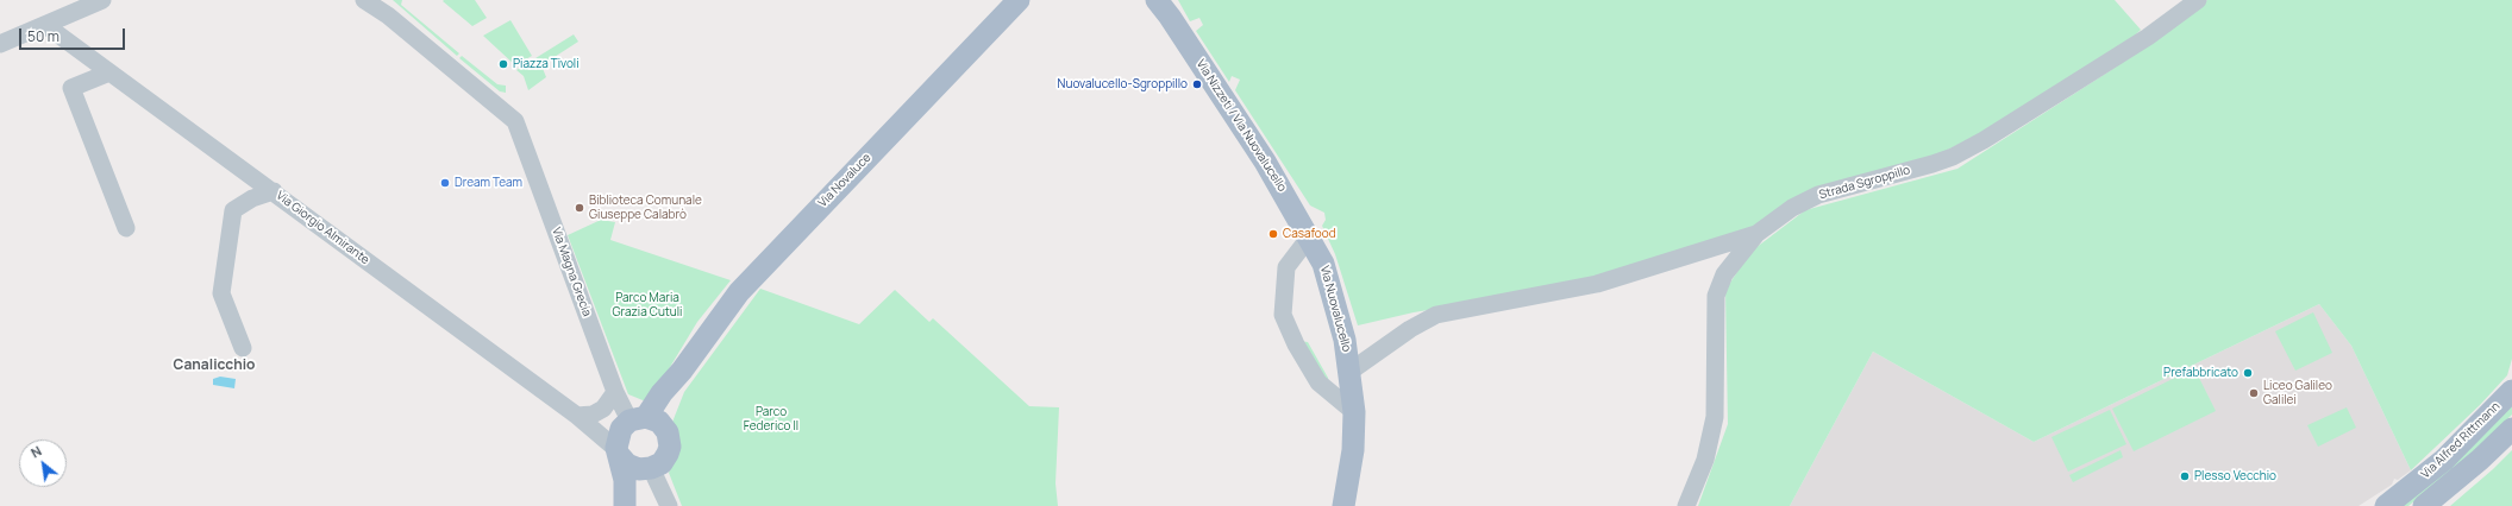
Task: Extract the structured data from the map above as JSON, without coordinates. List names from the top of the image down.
{
  "streets": {
    "main road": [
      "Via Nizzeti / Via Nuovalucello",
      "Via Novaluce",
      "Via Nuovalucello",
      "Via Alfred Rittmann"
    ],
    "street": ["Strada Sgroppillo", "Via Giorgio Almirante", "Via Magna Grecia"]
  },
  "crossings": [
    ["Via Nizzeti / Via Nuovalucello", "Via Nuovalucello"],
    ["Via Novaluce", "Via Giorgio Almirante"],
    ["Via Novaluce", "Via Magna Grecia"],
    ["Via Giorgio Almirante", "Via Magna Grecia"]
  ],
  "districts": ["Canalicchio"],
  "parks": ["Parco Maria Grazia Cutuli", "Parco Federico II"],
  "places": [
    "Piazza Tivoli",
    "Nuovalucello-Sgroppillo",
    "Dream Team",
    "Biblioteca Comunale Giuseppe Calabrò",
    "Casafood",
    "Prefabbricato",
    "Liceo Galileo Galilei",
    "Plesso Vecchio"
  ],
  "scale_bar": "50 m",
  "north": "top left"
}
